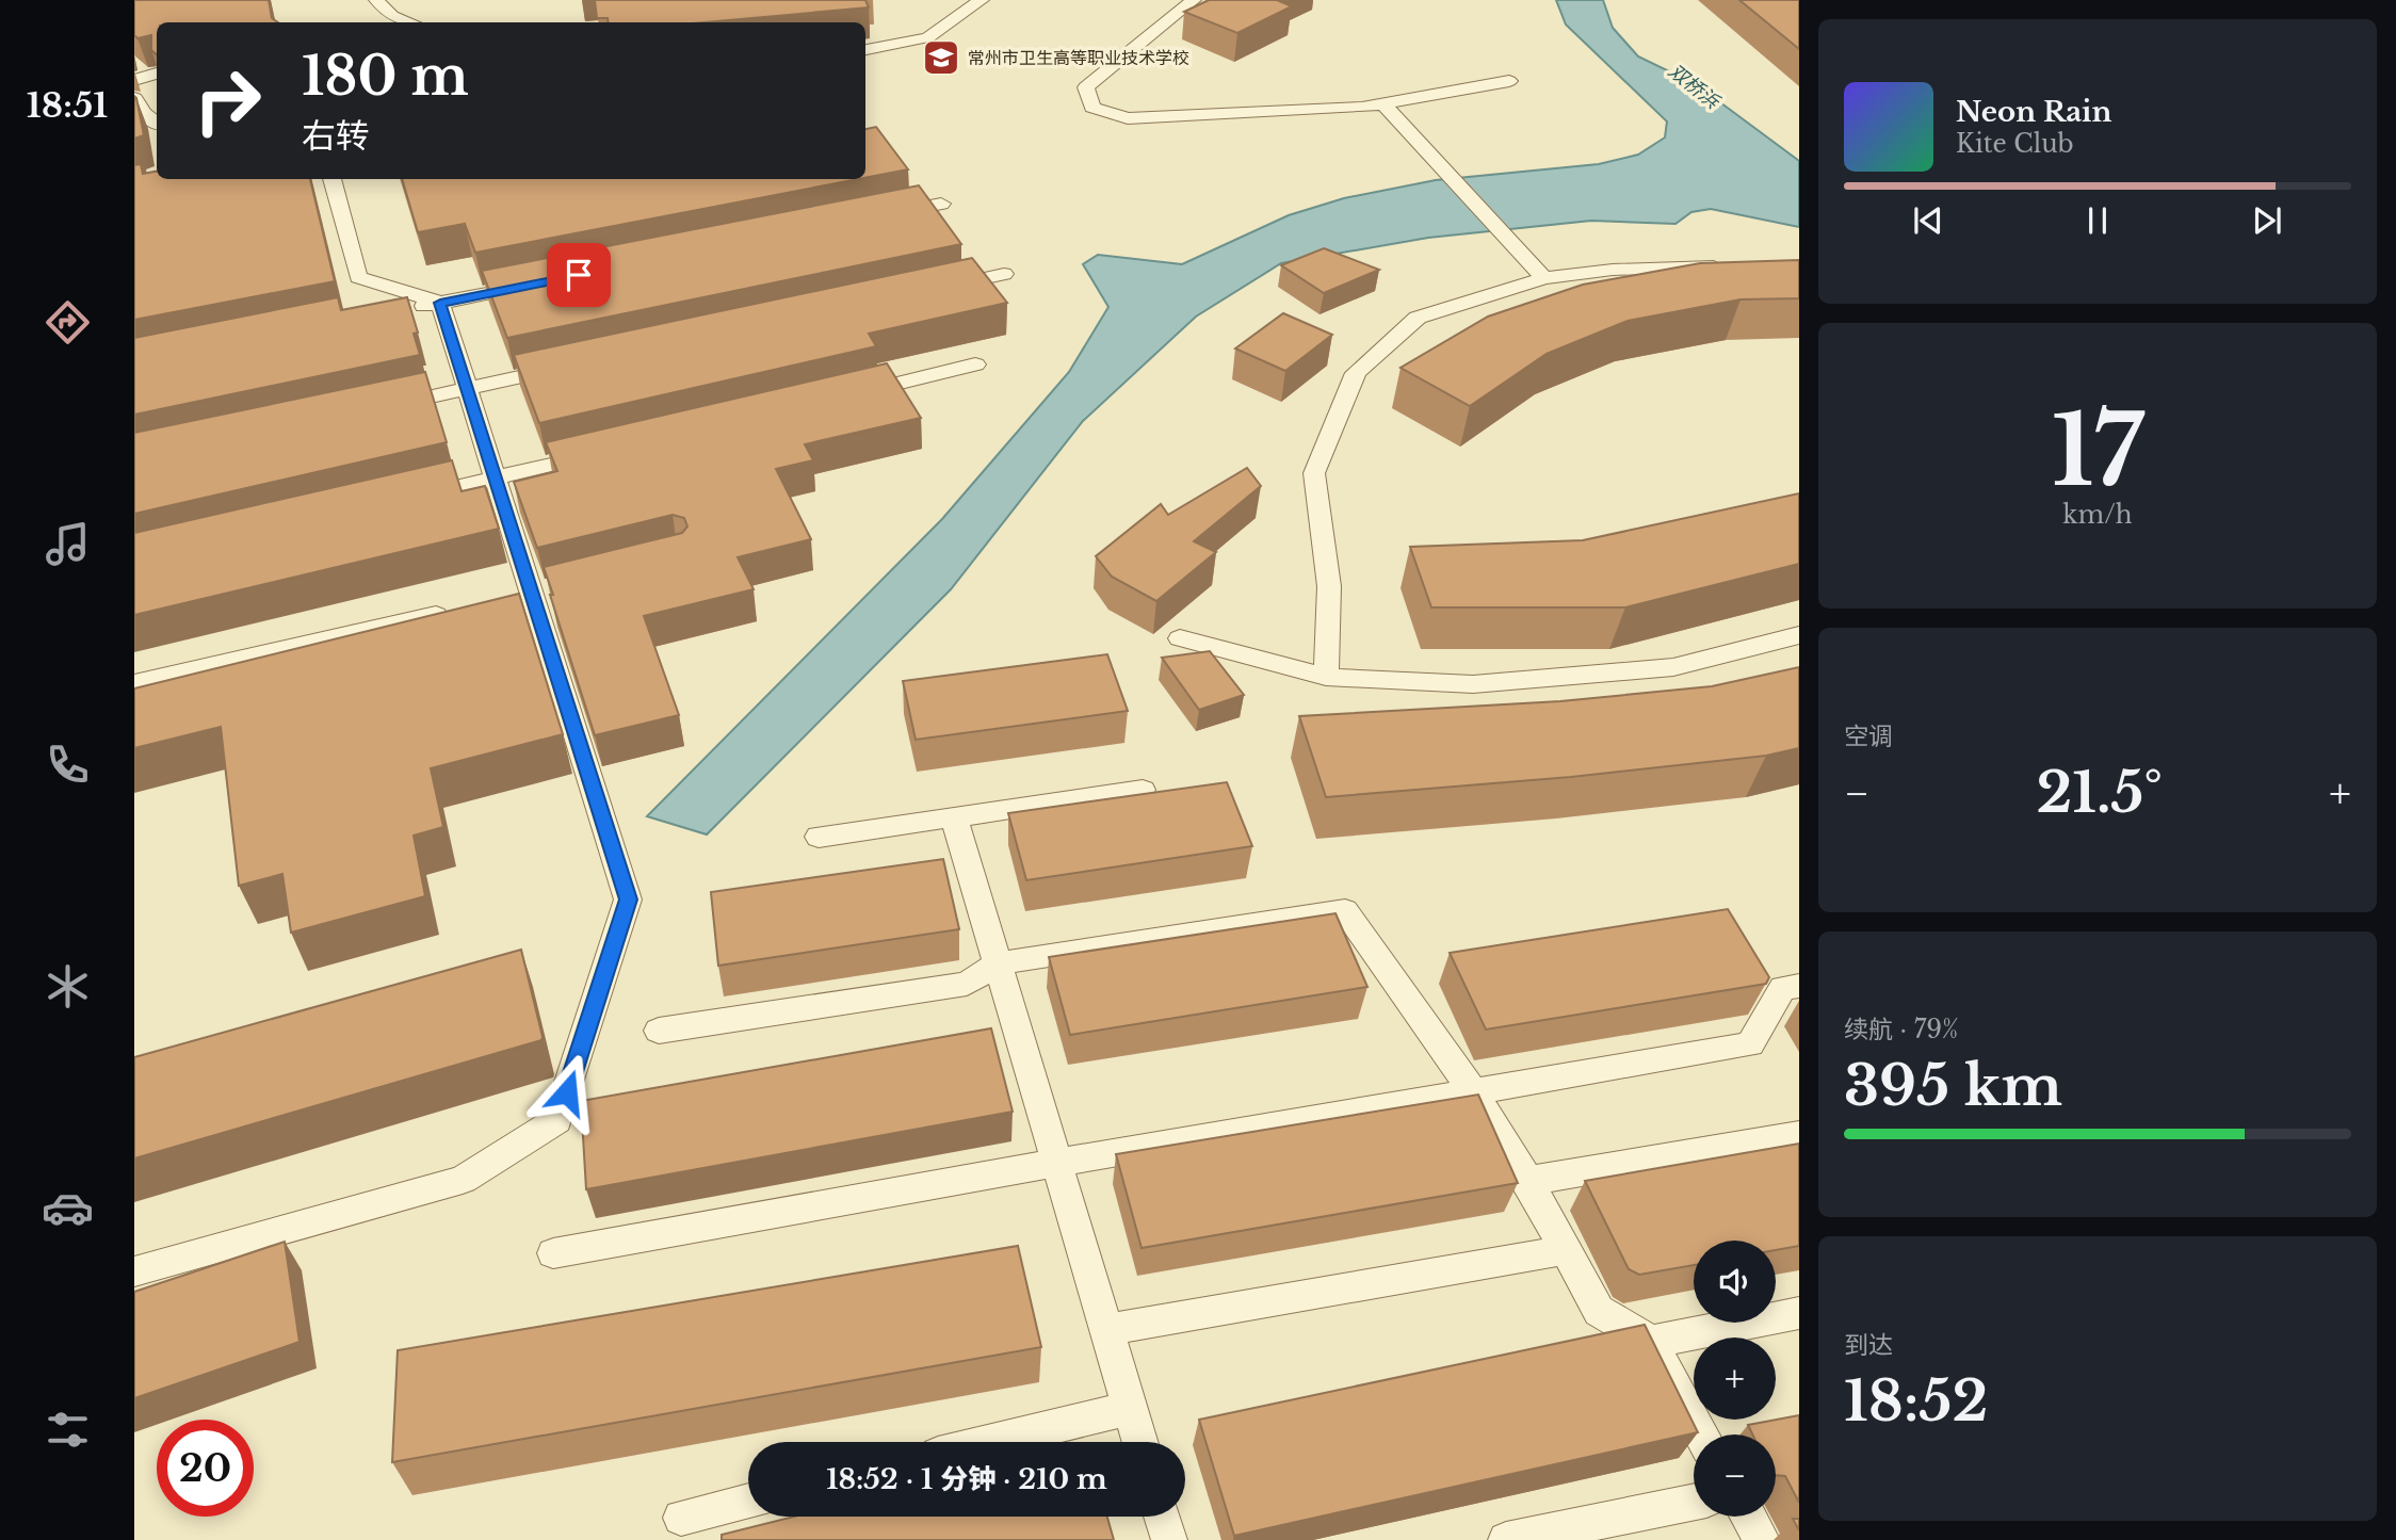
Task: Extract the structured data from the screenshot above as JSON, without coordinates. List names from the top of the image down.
{
  "water": ["双桥浜"],
  "places": {
    "school or university": ["常州市卫生高等职业技术学校"]
  },
  "page": {
    "tabs": "18:51",
    "turn": ["180 m", "右转"],
    "song": ["Neon Rain", "Kite Club"],
    "tile": [
      ["17", "km/h"],
      "空调",
      ["续航 · 79%", "395 km"],
      ["到达", "18:52"]
    ],
    "heat": ["−", "21.5°", "+"],
    "map_buttons": ["+", "−"],
    "limit": "20",
    "trip": "18:52 · 1 分钟 · 210 m"
  }
}
